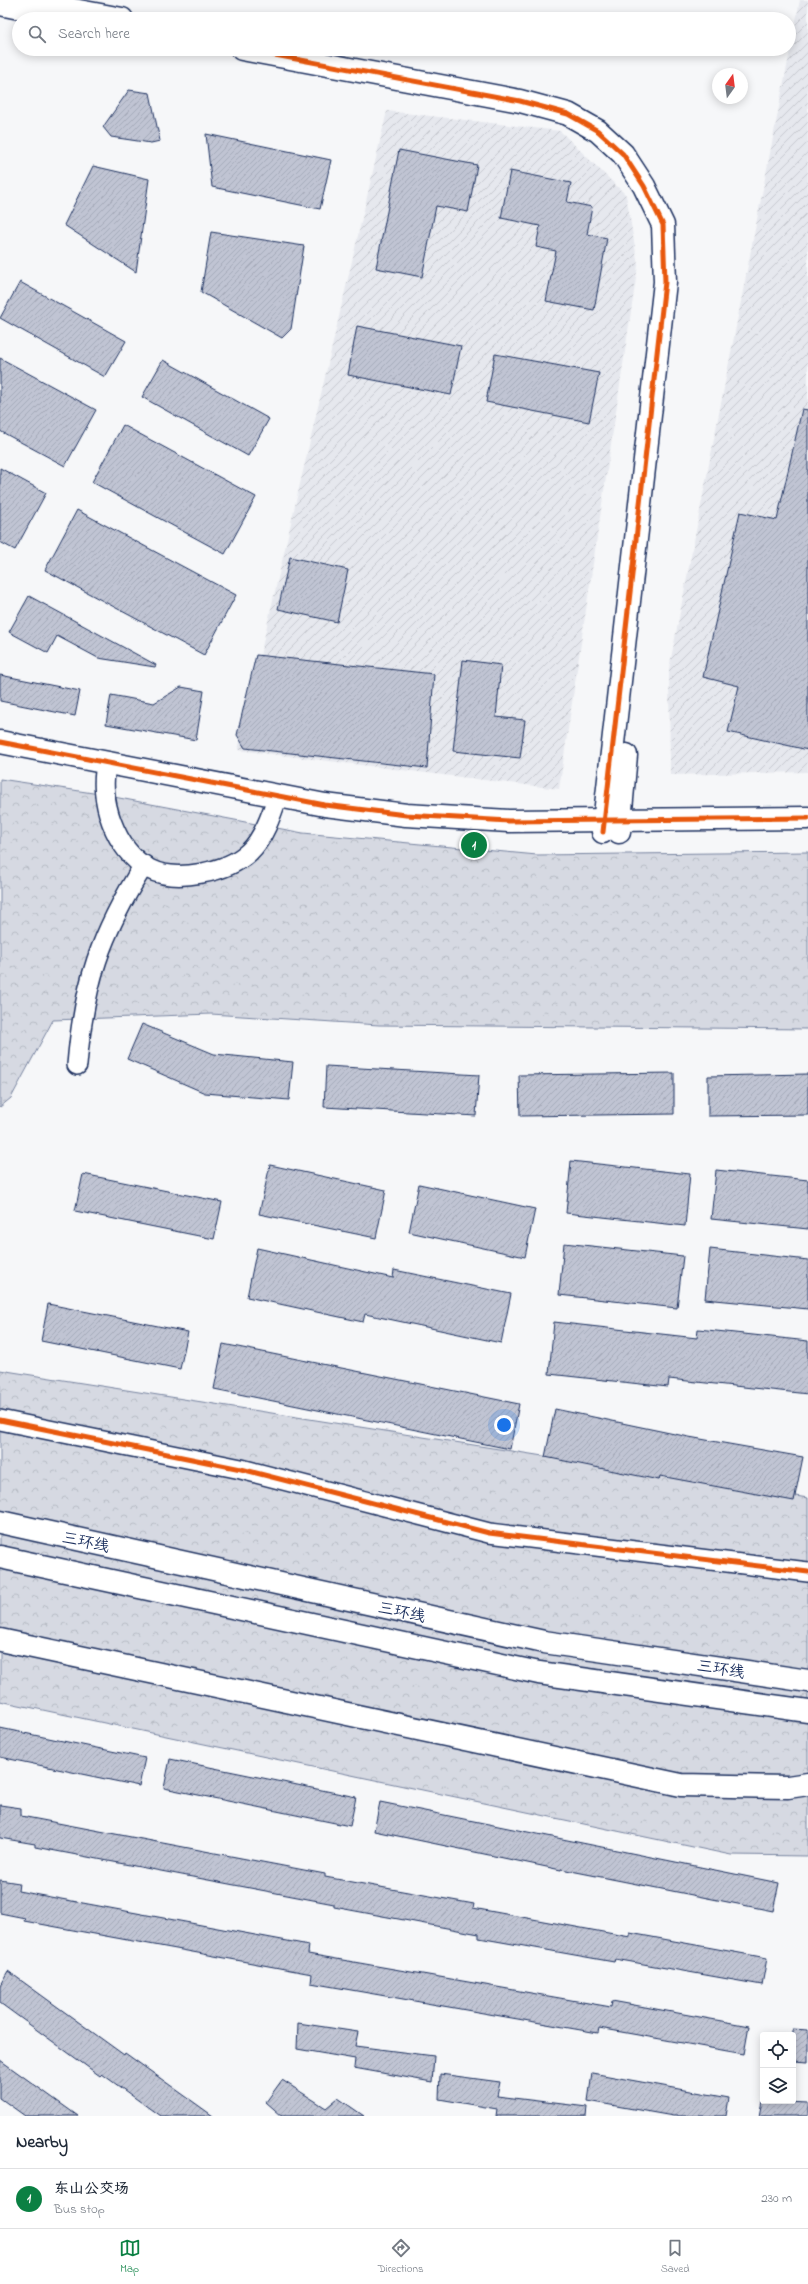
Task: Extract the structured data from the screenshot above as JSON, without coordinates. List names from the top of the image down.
{
  "streets": {
    "main road": ["三环线"]
  },
  "north": "top",
  "page": {
    "search": "Search here",
    "pins": "1",
    "heading": "Nearby",
    "list": [
      {
        "mark": "1",
        "name": "东山公交场",
        "note": "Bus stop",
        "value": "230 m"
      }
    ],
    "nav": ["Map", "Directions", "Saved"]
  }
}
